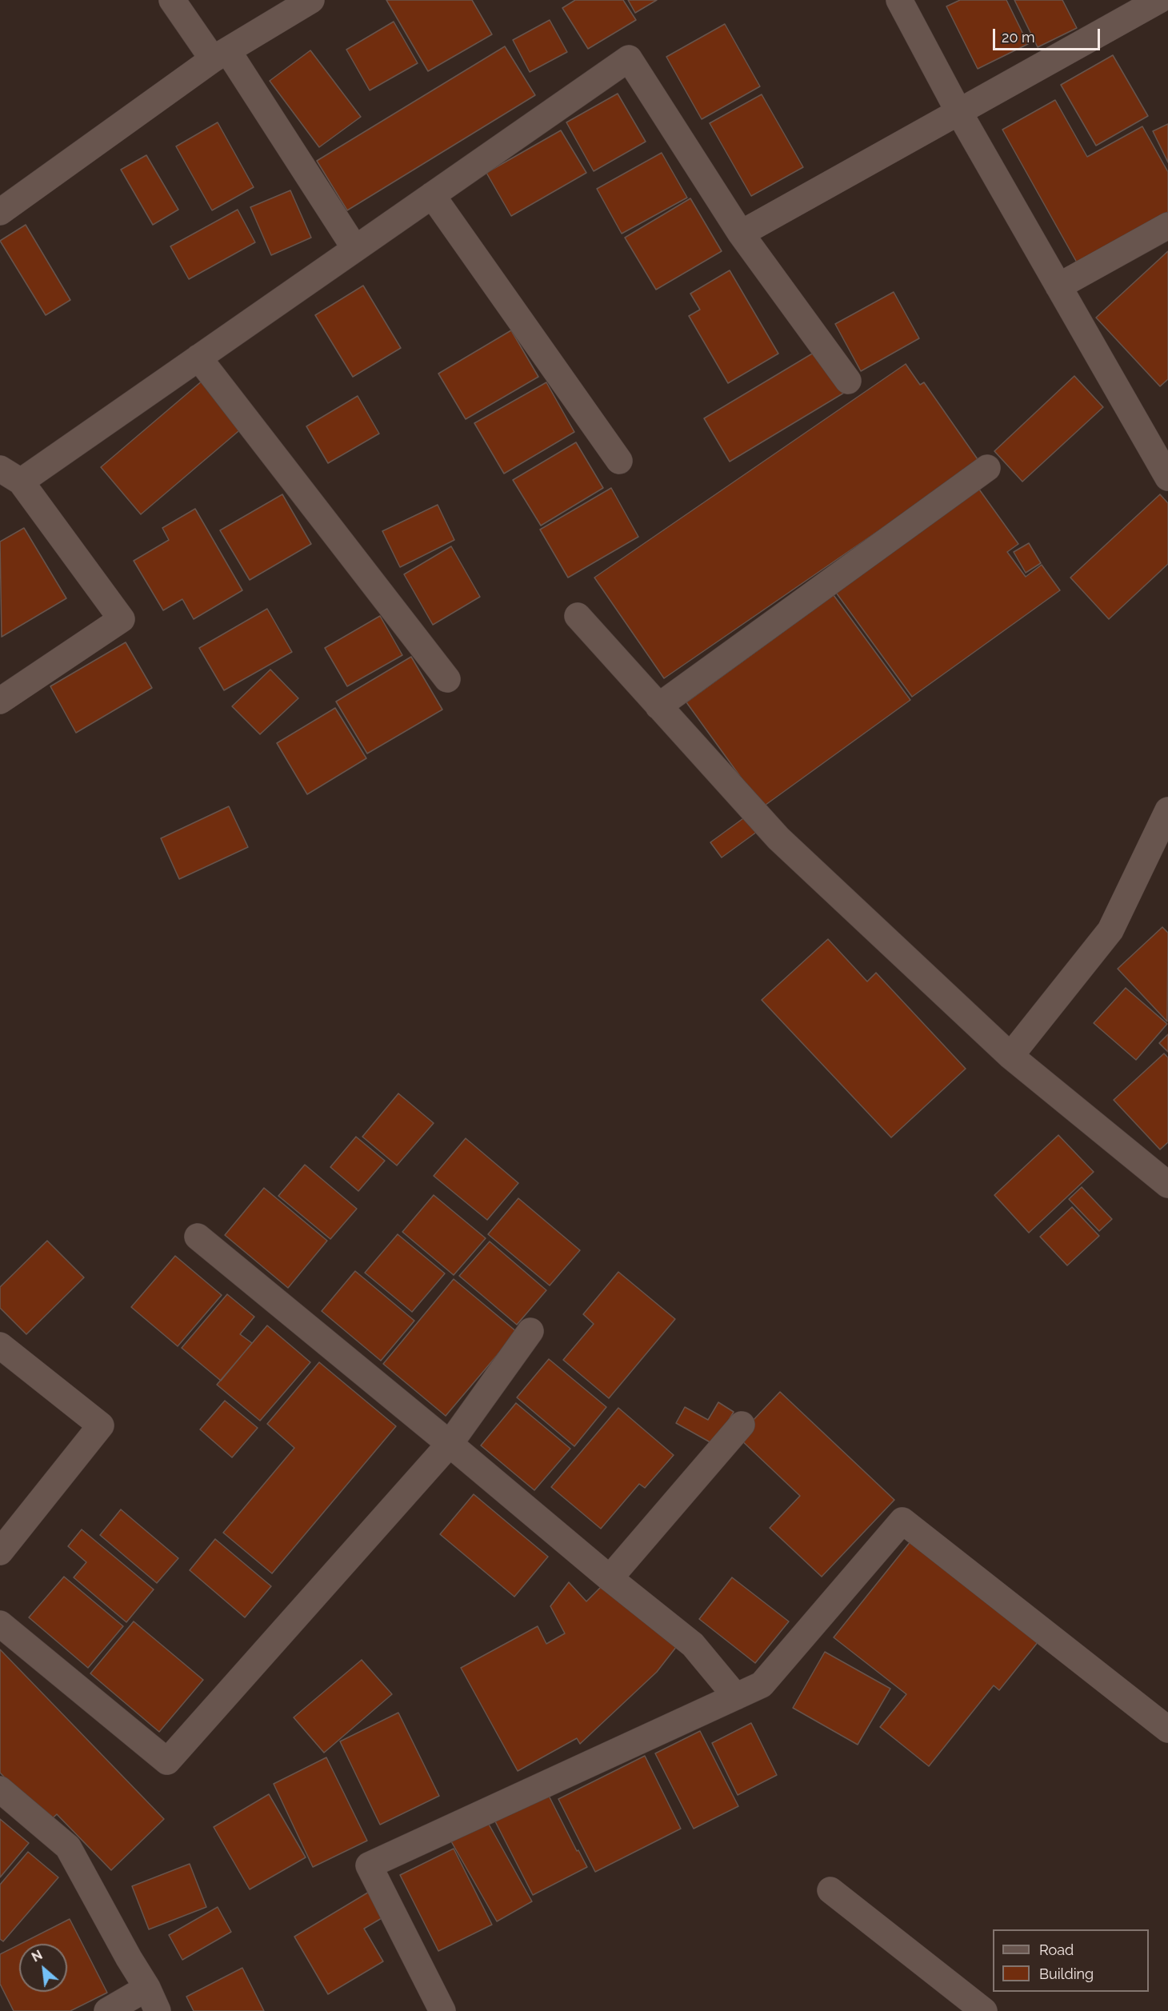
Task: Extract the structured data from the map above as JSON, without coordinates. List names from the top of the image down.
{
  "legend": ["Road", "Building"],
  "scale_bar": "20 m",
  "north": "top left"
}
